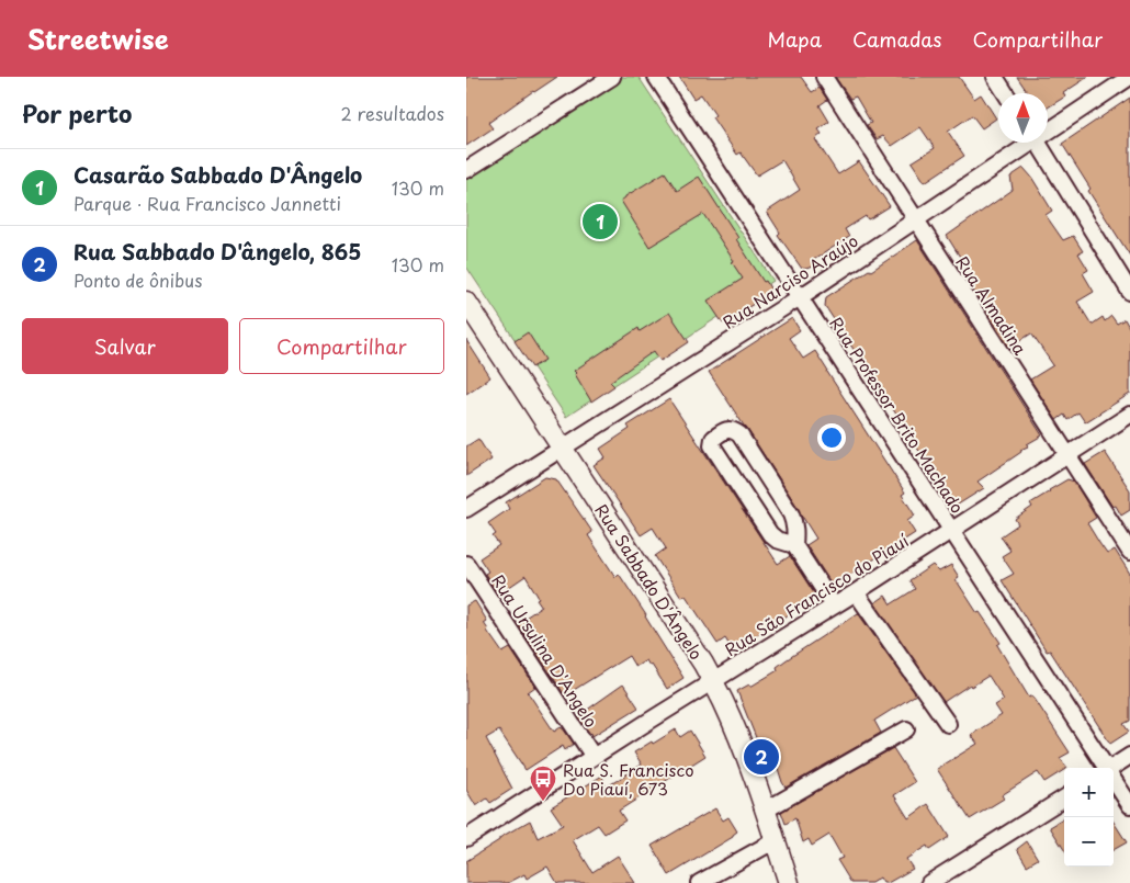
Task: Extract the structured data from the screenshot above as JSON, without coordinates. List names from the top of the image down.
{
  "streets": {
    "street": [
      "Rua Narciso Araújo",
      "Rua Almadina",
      "Rua Professor Brito Machado",
      "Rua Sabbado D'Ângelo",
      "Rua São Francisco do Piauí",
      "Rua Ursulina D'Angelo"
    ]
  },
  "crossings": [
    ["Rua Narciso Araújo", "Rua Almadina"],
    ["Rua Narciso Araújo", "Rua Professor Brito Machado"],
    ["Rua Narciso Araújo", "Rua Sabbado D'Ângelo"],
    ["Rua Almadina", "Rua São Francisco do Piauí"],
    ["Rua Professor Brito Machado", "Rua São Francisco do Piauí"],
    ["Rua Sabbado D'Ângelo", "Rua São Francisco do Piauí"],
    ["Rua São Francisco do Piauí", "Rua Ursulina D'Angelo"]
  ],
  "places": {
    "bus stop": ["Rua S. Francisco Do Piauí, 673"]
  },
  "north": "top",
  "page": {
    "header": "Streetwise",
    "nav": ["Mapa", "Camadas", "Compartilhar"],
    "heading": ["Por perto", "2 resultados"],
    "list": [
      {
        "mark": "1",
        "name": "Casarão Sabbado D'Ângelo",
        "note": "Parque · Rua Francisco Jannetti",
        "value": "130 m"
      },
      {
        "mark": "2",
        "name": "Rua Sabbado D'ângelo, 865",
        "note": "Ponto de ônibus",
        "value": "130 m"
      }
    ],
    "pins": ["1", "2"],
    "buttons": ["Salvar", "Compartilhar"],
    "map_buttons": ["+", "−"]
  }
}
